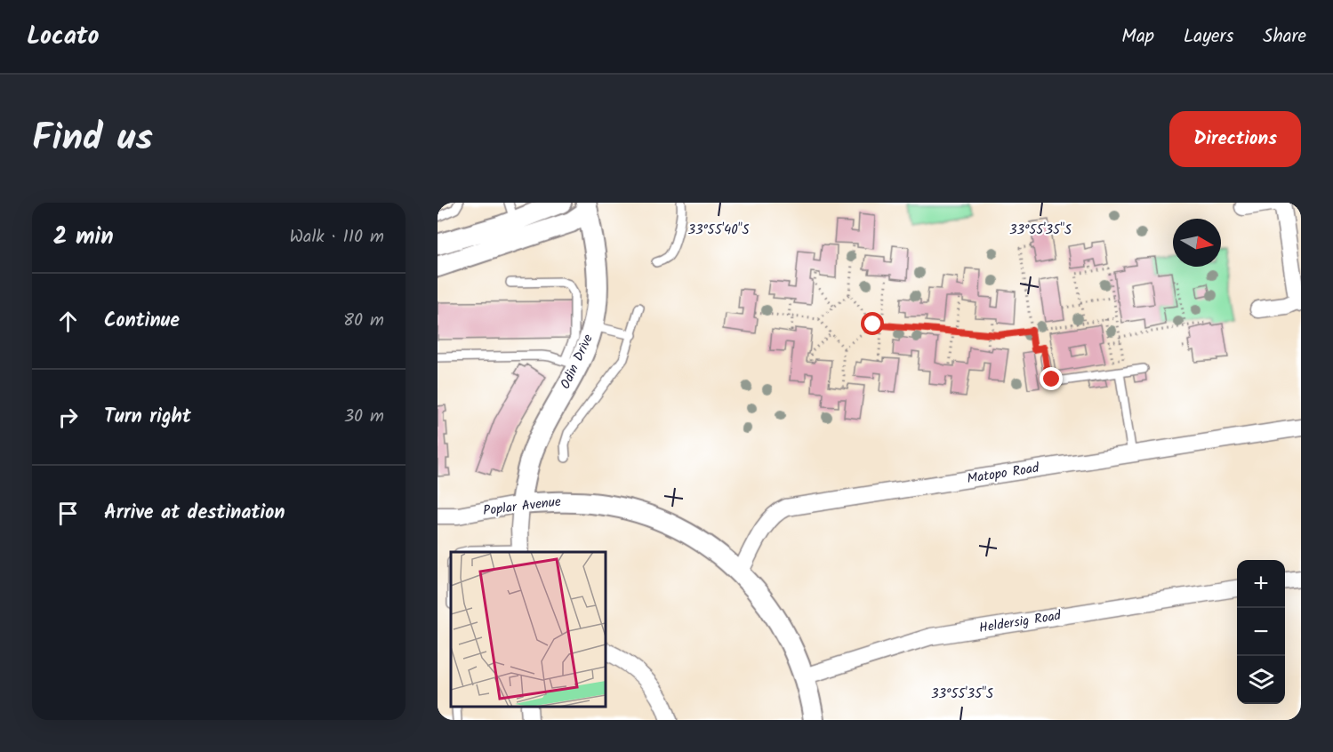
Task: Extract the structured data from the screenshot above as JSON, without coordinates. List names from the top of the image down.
{
  "streets": {
    "street": [
      "Odin Drive",
      "Matopo Road",
      "Poplar Avenue",
      "Heldersig Road"
    ]
  },
  "crossings": [
    ["Odin Drive", "Poplar Avenue"],
    ["Matopo Road", "Poplar Avenue"],
    ["Poplar Avenue", "Heldersig Road"]
  ],
  "north": "right",
  "page": {
    "header": "Locato",
    "nav": ["Map", "Layers", "Share"],
    "title": "Find us",
    "buttons": "Directions",
    "heading": ["2 min", "Walk · 110 m"],
    "list": [
      ["Continue", "80 m"],
      ["Turn right", "30 m"],
      "Arrive at destination"
    ],
    "map_buttons": ["+", "−"]
  },
  "coordinates": ["33°55'40\"S", "33°55'35\"S"]
}
